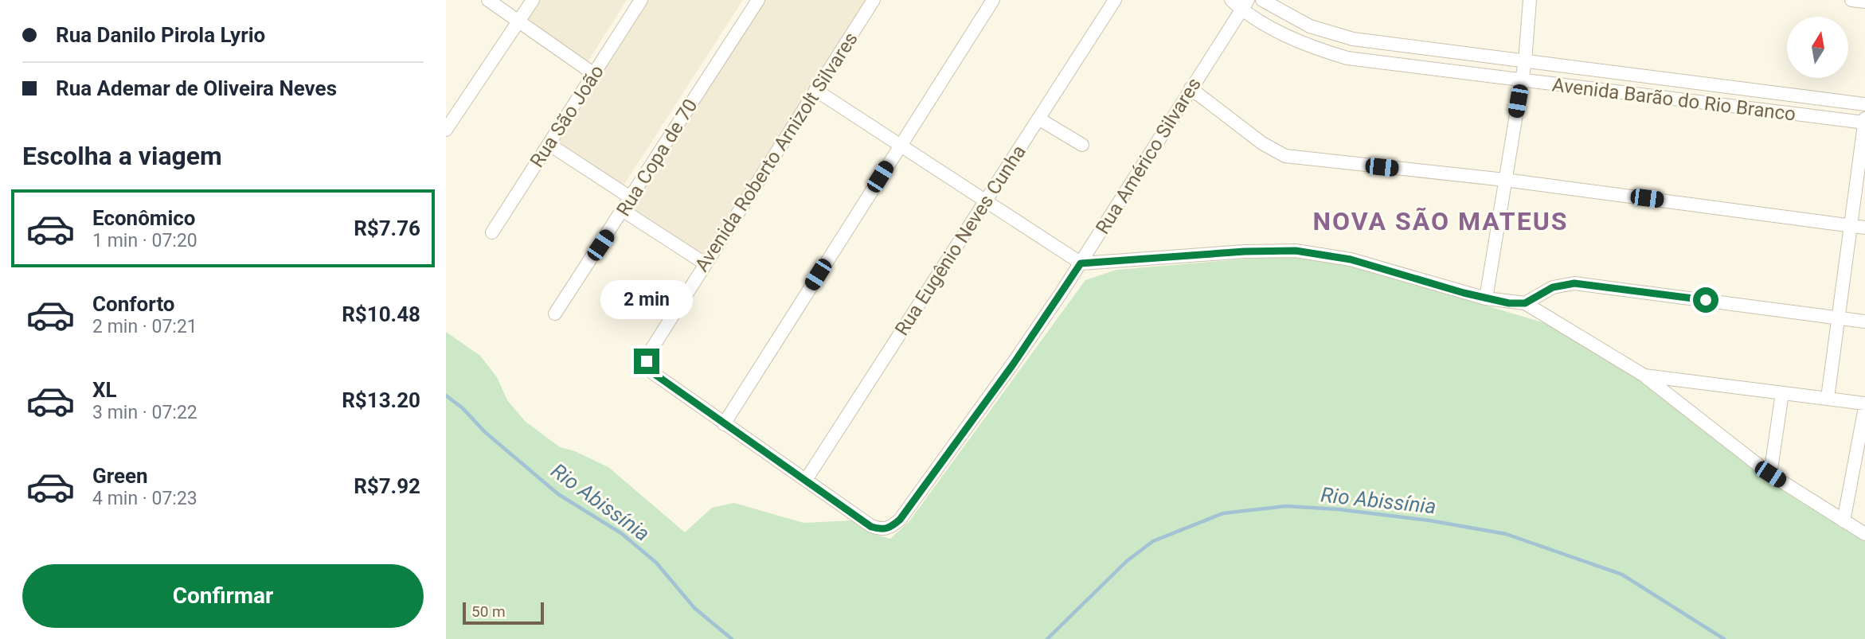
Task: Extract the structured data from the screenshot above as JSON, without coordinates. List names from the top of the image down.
{
  "streets": {
    "street": [
      "Avenida Barão do Rio Branco",
      "Rua São João",
      "Avenida Roberto Arnizolt Silvares",
      "Rua Américo Silvares",
      "Rua Copa de 70",
      "Rua Eugênio Neves Cunha"
    ]
  },
  "crossings": [
    ["Avenida Barão do Rio Branco", "Rua Américo Silvares"],
    ["Rua Américo Silvares", "Rua Eugênio Neves Cunha"]
  ],
  "districts": ["NOVA SÃO MATEUS"],
  "water": ["Rio Abissínia"],
  "scale_bar": "50 m",
  "north": "top",
  "page": {
    "banner": ["Rua Danilo Pirola Lyrio", "Rua Ademar de Oliveira Neves"],
    "heading": "Escolha a viagem",
    "list": [
      {
        "name": "Econômico",
        "note": "1 min · 07:20",
        "value": "R$7.76"
      },
      {
        "name": "Conforto",
        "note": "2 min · 07:21",
        "value": "R$10.48"
      },
      {
        "name": "XL",
        "note": "3 min · 07:22",
        "value": "R$13.20"
      },
      {
        "name": "Green",
        "note": "4 min · 07:23",
        "value": "R$7.92"
      }
    ],
    "bubble": "2 min",
    "buttons": "Confirmar",
    "scale": "50 m"
  }
}
